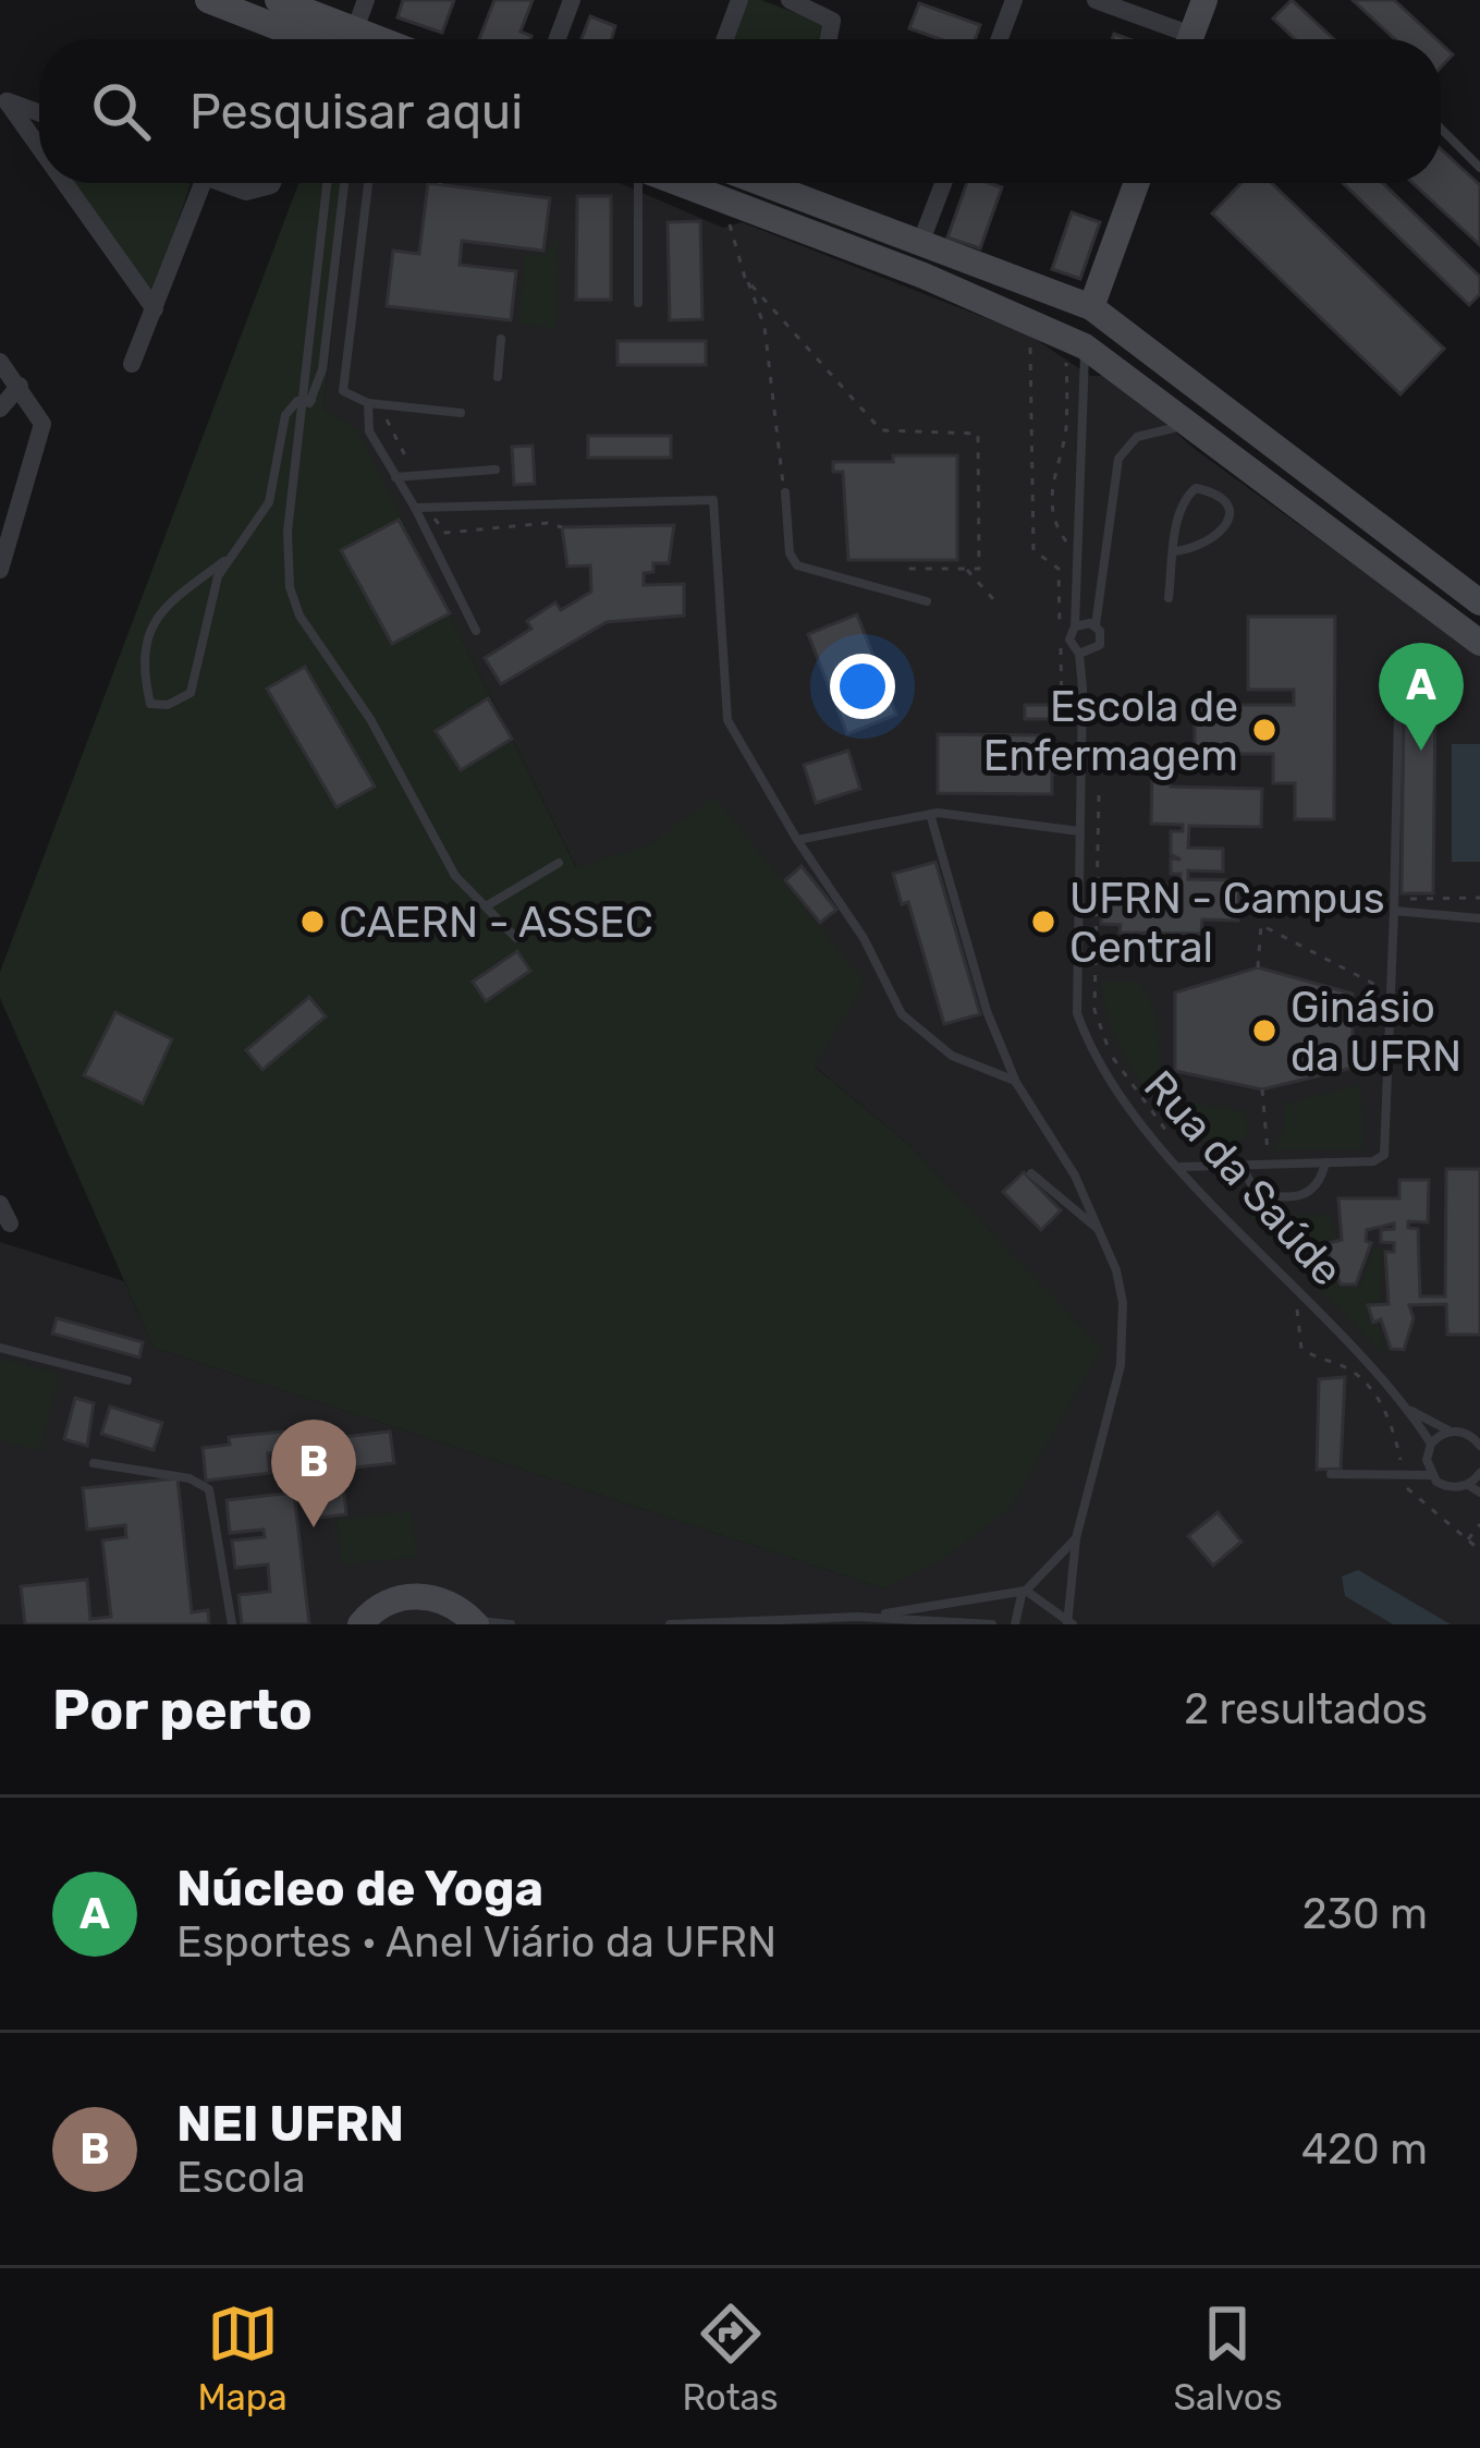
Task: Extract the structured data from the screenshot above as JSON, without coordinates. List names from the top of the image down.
{
  "streets": {
    "lane": ["Rua da Saúde"]
  },
  "places": [
    "Escola de Enfermagem",
    "CAERN - ASSEC",
    "UFRN - Campus Central",
    "Ginásio da UFRN"
  ],
  "page": {
    "search": "Pesquisar aqui",
    "pins": ["A", "B"],
    "heading": ["Por perto", "2 resultados"],
    "list": [
      {
        "mark": "A",
        "name": "Núcleo de Yoga",
        "note": "Esportes · Anel Viário da UFRN",
        "value": "230 m"
      },
      {
        "mark": "B",
        "name": "NEI UFRN",
        "note": "Escola",
        "value": "420 m"
      }
    ],
    "nav": ["Mapa", "Rotas", "Salvos"]
  }
}
